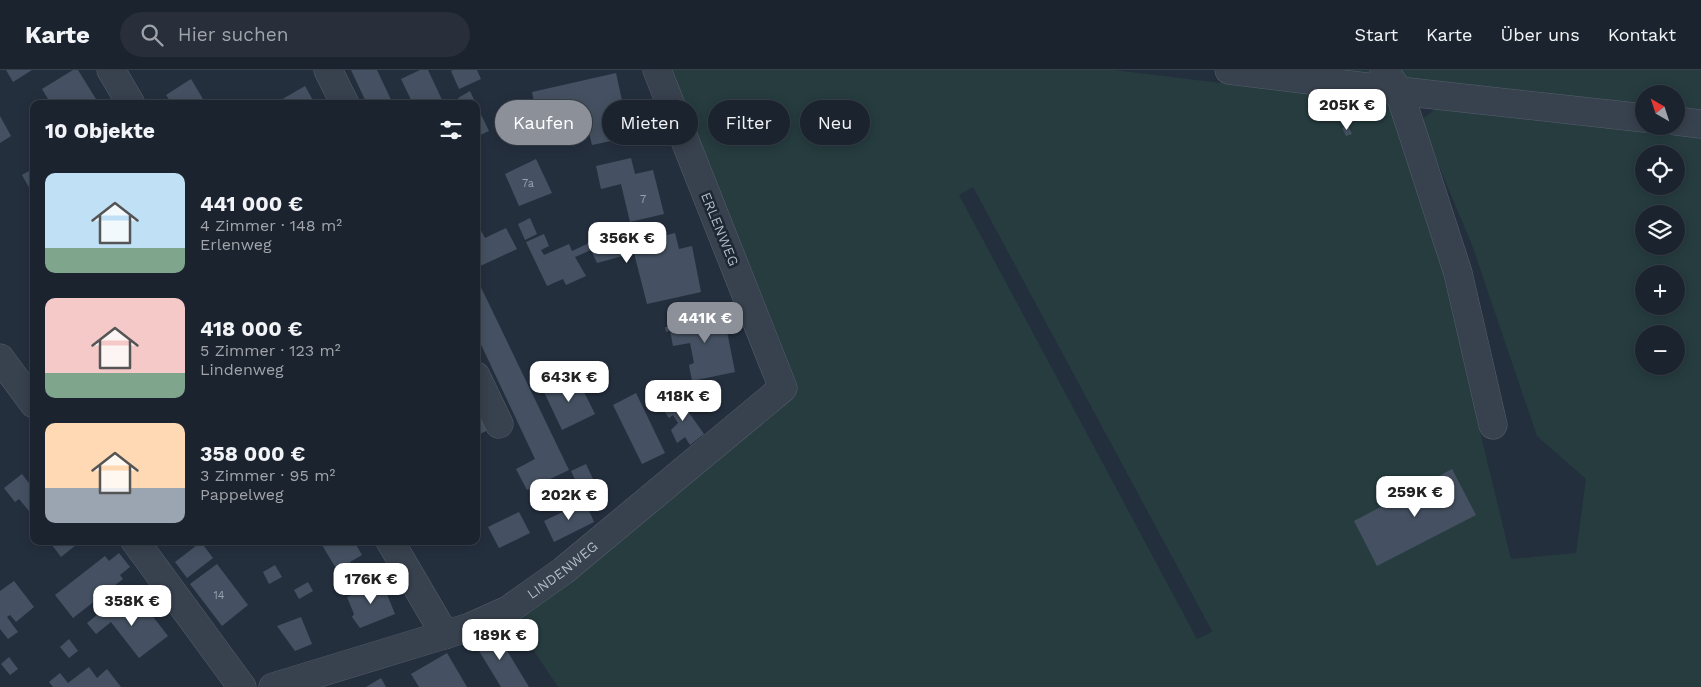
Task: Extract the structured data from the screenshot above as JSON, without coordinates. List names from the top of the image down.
{
  "streets": {
    "street": ["ERLENWEG", "LINDENWEG"]
  },
  "crossings": [
    ["ERLENWEG", "LINDENWEG"]
  ],
  "house_numbers": ["7a", "7", "14"],
  "north": "top left",
  "page": {
    "header": "Karte",
    "search": "Hier suchen",
    "nav": [
      "Start",
      "Karte",
      "Über uns",
      "Kontakt"
    ],
    "map_buttons": ["+", "−"],
    "price": [
      "205K €",
      "356K €",
      "441K €",
      "643K €",
      "418K €",
      "259K €",
      "202K €",
      "176K €",
      "358K €",
      "189K €"
    ],
    "chip": [
      "Kaufen",
      "Mieten",
      "Filter",
      "Neu"
    ],
    "heading": "10 Objekte",
    "list": [
      {
        "name": "441 000 €",
        "note": "4 Zimmer · 148 m² · Erlenweg"
      },
      {
        "name": "418 000 €",
        "note": "5 Zimmer · 123 m² · Lindenweg"
      },
      {
        "name": "358 000 €",
        "note": "3 Zimmer · 95 m² · Pappelweg"
      }
    ]
  }
}
